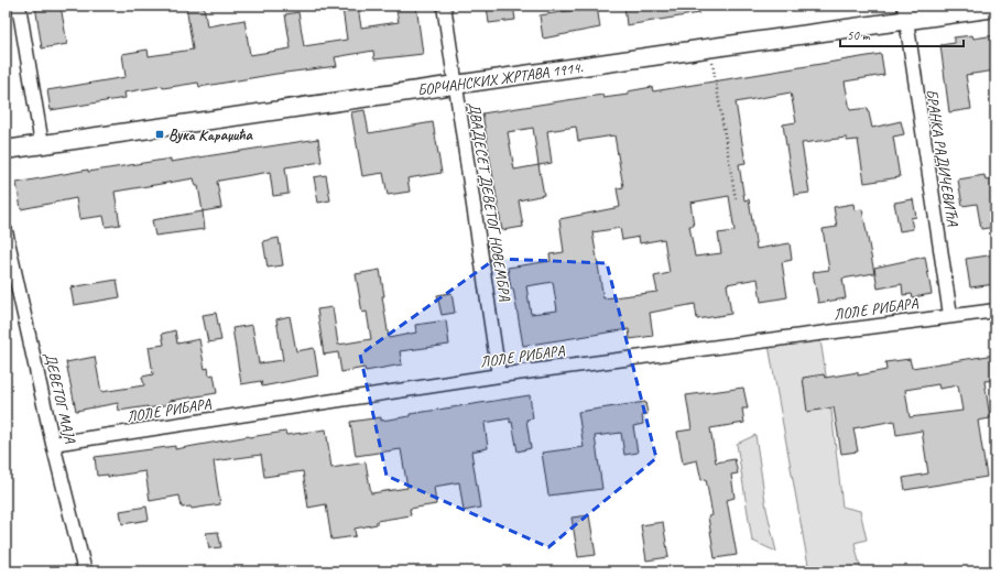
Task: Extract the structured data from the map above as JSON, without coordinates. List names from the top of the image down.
{
  "streets": {
    "street": [
      "БОРЧАНСКИХ ЖРТАВА 1914.",
      "БРАНКА РАДИЧЕВИЋА",
      "ДВАДЕСЕТ ДЕВЕТОГ НОВЕМБРА",
      "ЛОЛЕ РИБАРА",
      "ДЕВЕТОГ МАЈА"
    ]
  },
  "crossings": [
    ["БОРЧАНСКИХ ЖРТАВА 1914.", "БРАНКА РАДИЧЕВИЋА"],
    ["БОРЧАНСКИХ ЖРТАВА 1914.", "ДВАДЕСЕТ ДЕВЕТОГ НОВЕМБРА"],
    ["БРАНКА РАДИЧЕВИЋА", "ЛОЛЕ РИБАРА"],
    ["ДВАДЕСЕТ ДЕВЕТОГ НОВЕМБРА", "ЛОЛЕ РИБАРА"],
    ["ЛОЛЕ РИБАРА", "ДЕВЕТОГ МАЈА"]
  ],
  "places": {
    "transit": ["Вука Караџића"]
  },
  "scale_bar": "50 m"
}
